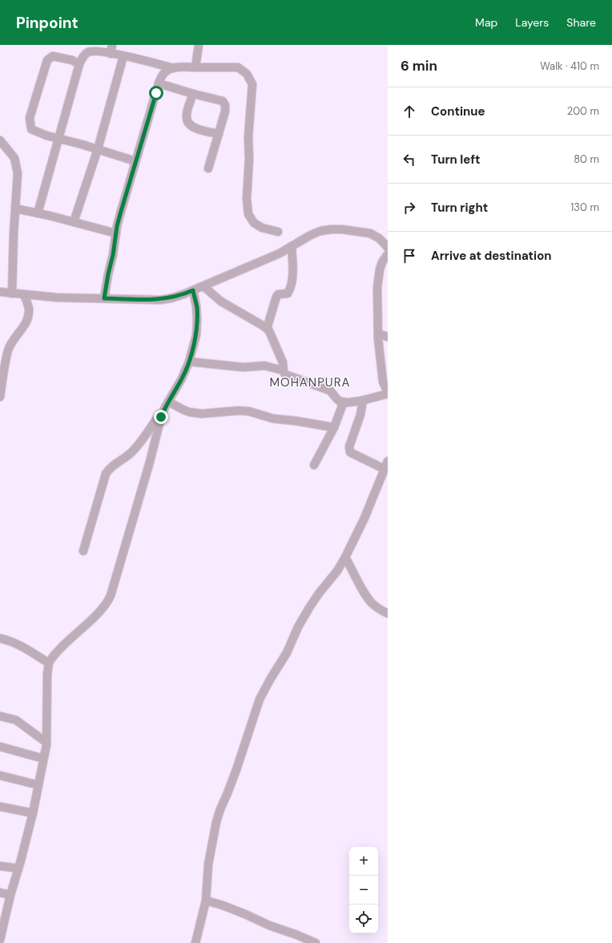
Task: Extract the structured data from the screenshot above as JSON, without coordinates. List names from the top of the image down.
{
  "districts": ["MOHANPURA"],
  "page": {
    "header": "Pinpoint",
    "nav": ["Map", "Layers", "Share"],
    "heading": ["6 min", "Walk · 410 m"],
    "list": [
      ["Continue", "200 m"],
      ["Turn left", "80 m"],
      ["Turn right", "130 m"],
      "Arrive at destination"
    ],
    "map_buttons": ["+", "−"]
  }
}
